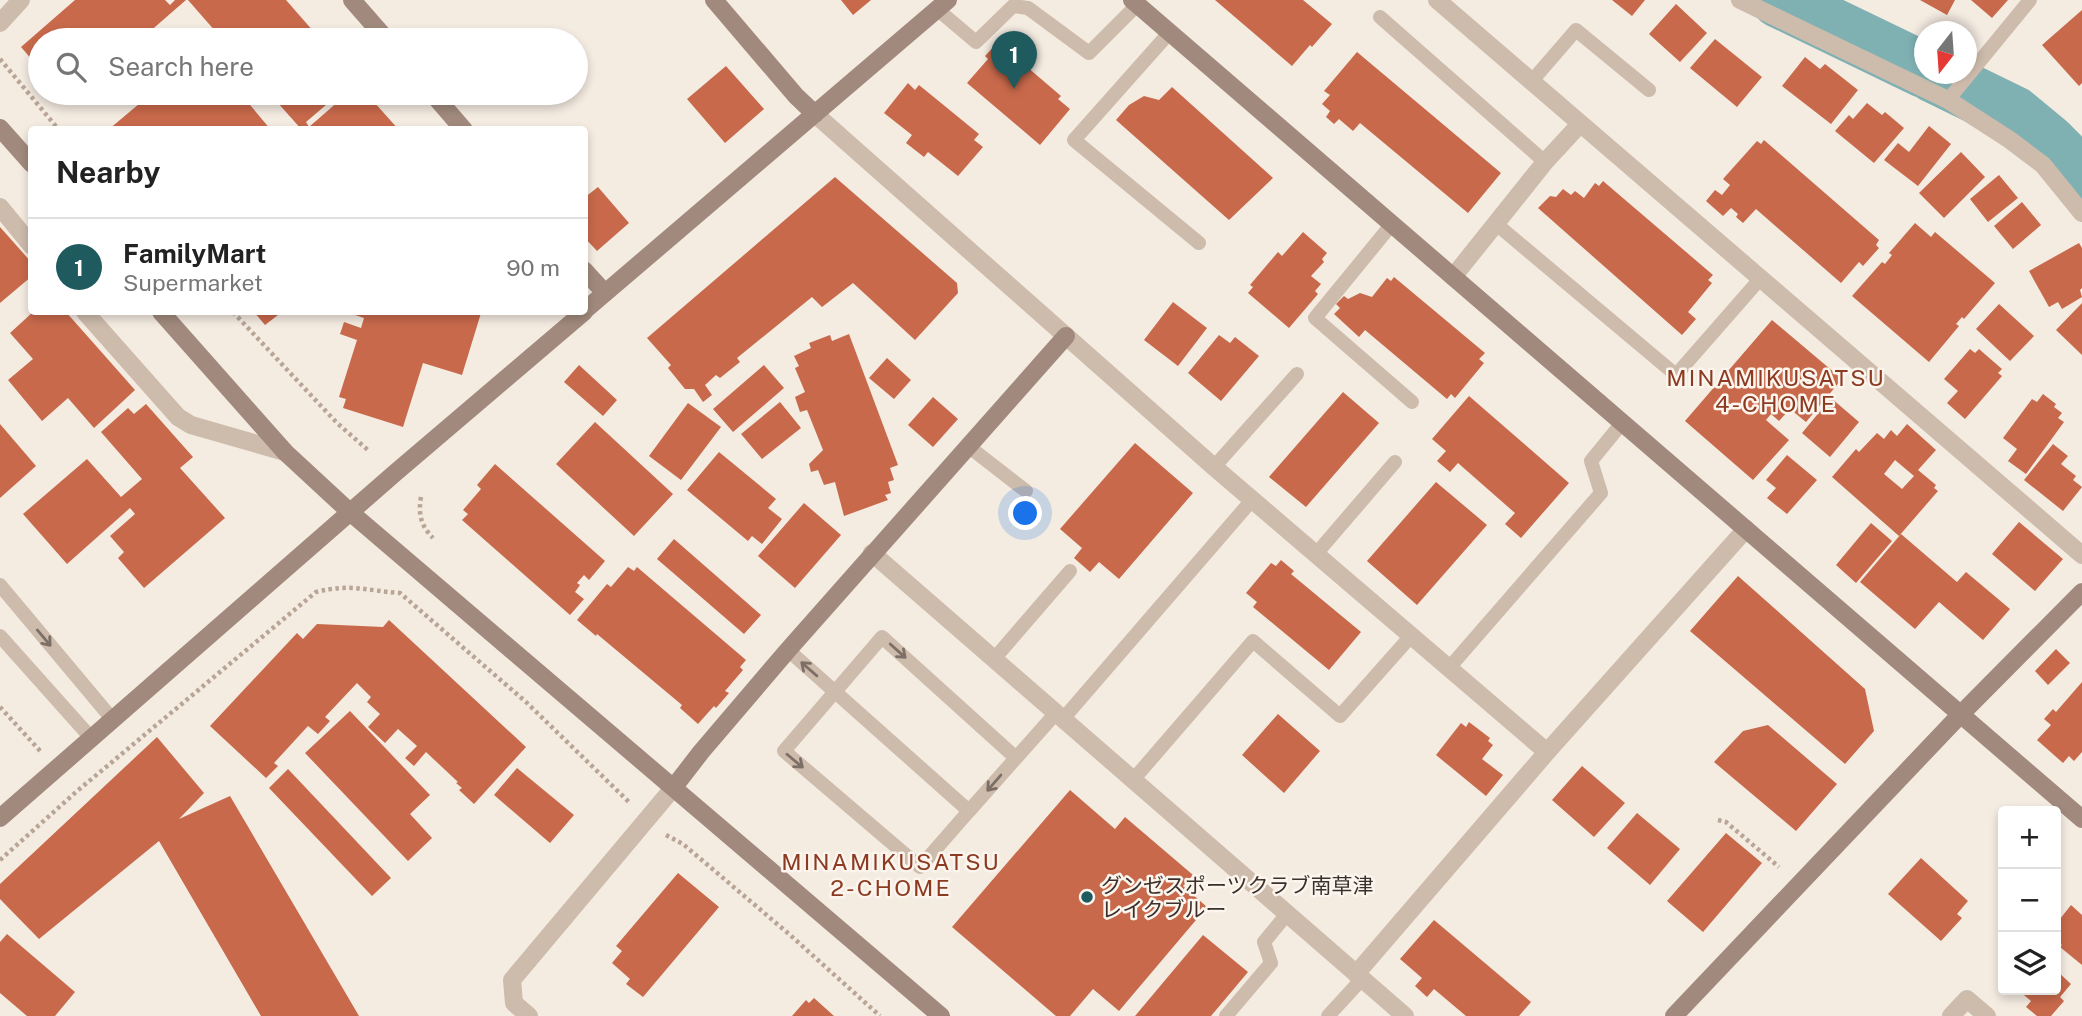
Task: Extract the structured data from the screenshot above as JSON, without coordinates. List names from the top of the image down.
{
  "districts": ["MINAMIKUSATSU 4-CHOME", "MINAMIKUSATSU 2-CHOME"],
  "places": ["グンゼスポーツクラブ南草津 レイクブルー"],
  "north": "bottom",
  "page": {
    "search": "Search here",
    "pins": "1",
    "heading": "Nearby",
    "list": [
      {
        "mark": "1",
        "name": "FamilyMart",
        "note": "Supermarket",
        "value": "90 m"
      }
    ],
    "map_buttons": ["+", "−"]
  }
}
